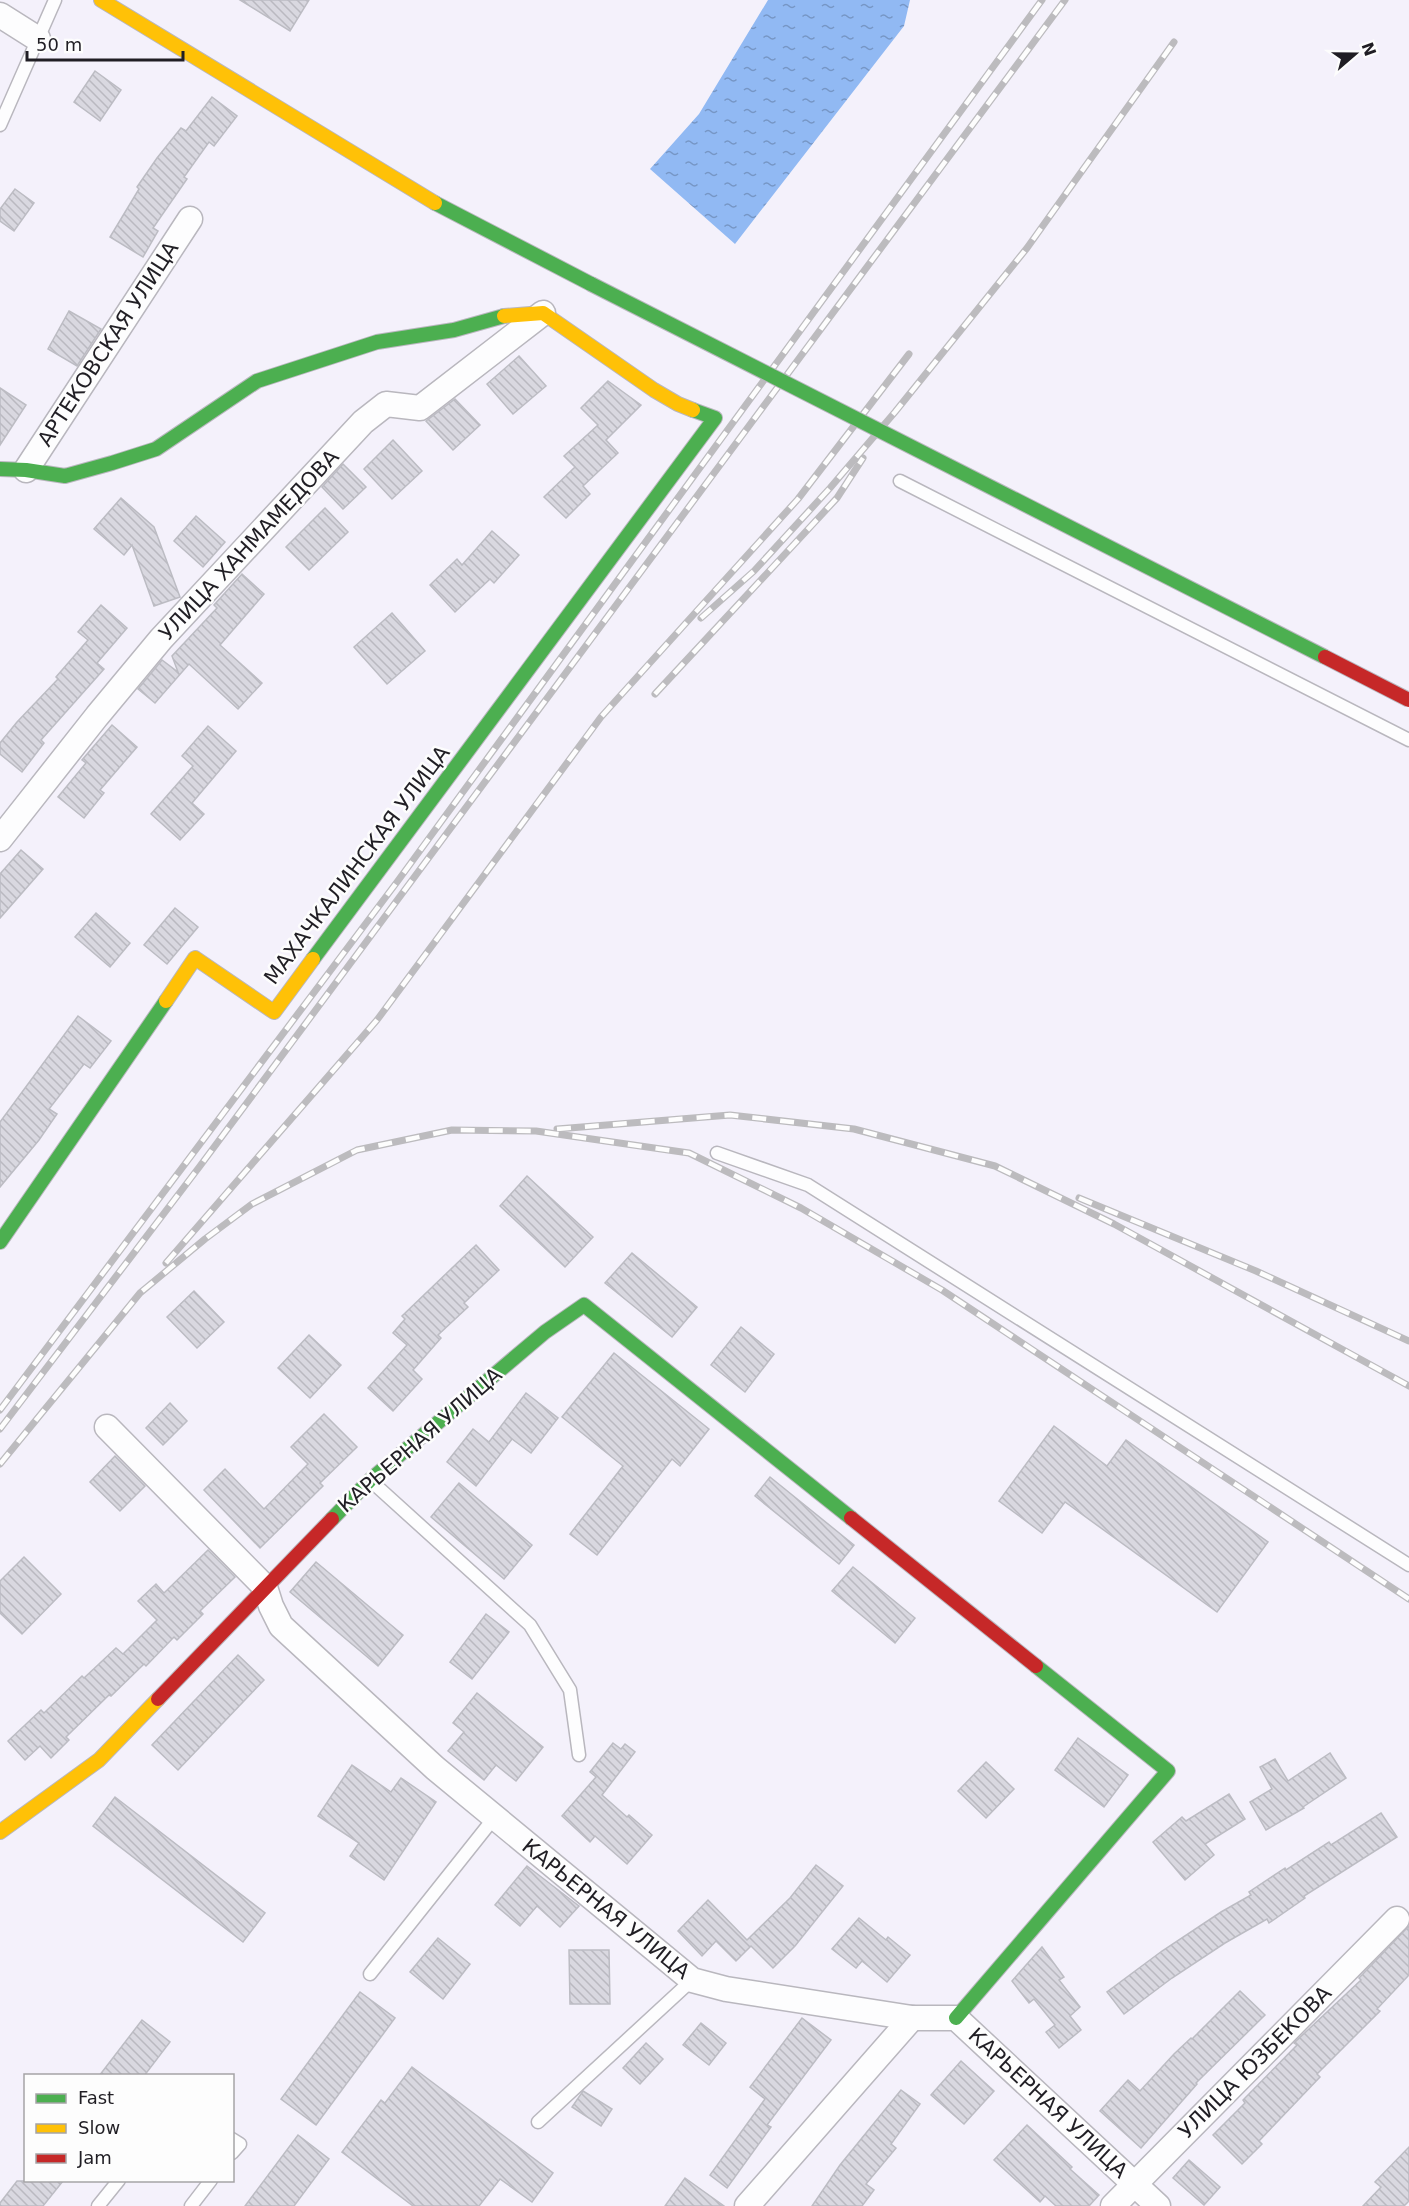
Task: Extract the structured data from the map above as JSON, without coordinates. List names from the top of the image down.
{
  "streets": {
    "street": [
      "АРТЕКОВСКАЯ УЛИЦА",
      "УЛИЦА ХАНМАМЕДОВА",
      "МАХАЧКАЛИНСКАЯ УЛИЦА",
      "КАРЬЕРНАЯ УЛИЦА",
      "УЛИЦА ЮЗБЕКОВА"
    ]
  },
  "crossings": [
    ["УЛИЦА ХАНМАМЕДОВА", "МАХАЧКАЛИНСКАЯ УЛИЦА"],
    ["КАРЬЕРНАЯ УЛИЦА", "УЛИЦА ЮЗБЕКОВА"]
  ],
  "legend": ["Fast", "Slow", "Jam"],
  "scale_bar": "50 m",
  "north": "right"
}
